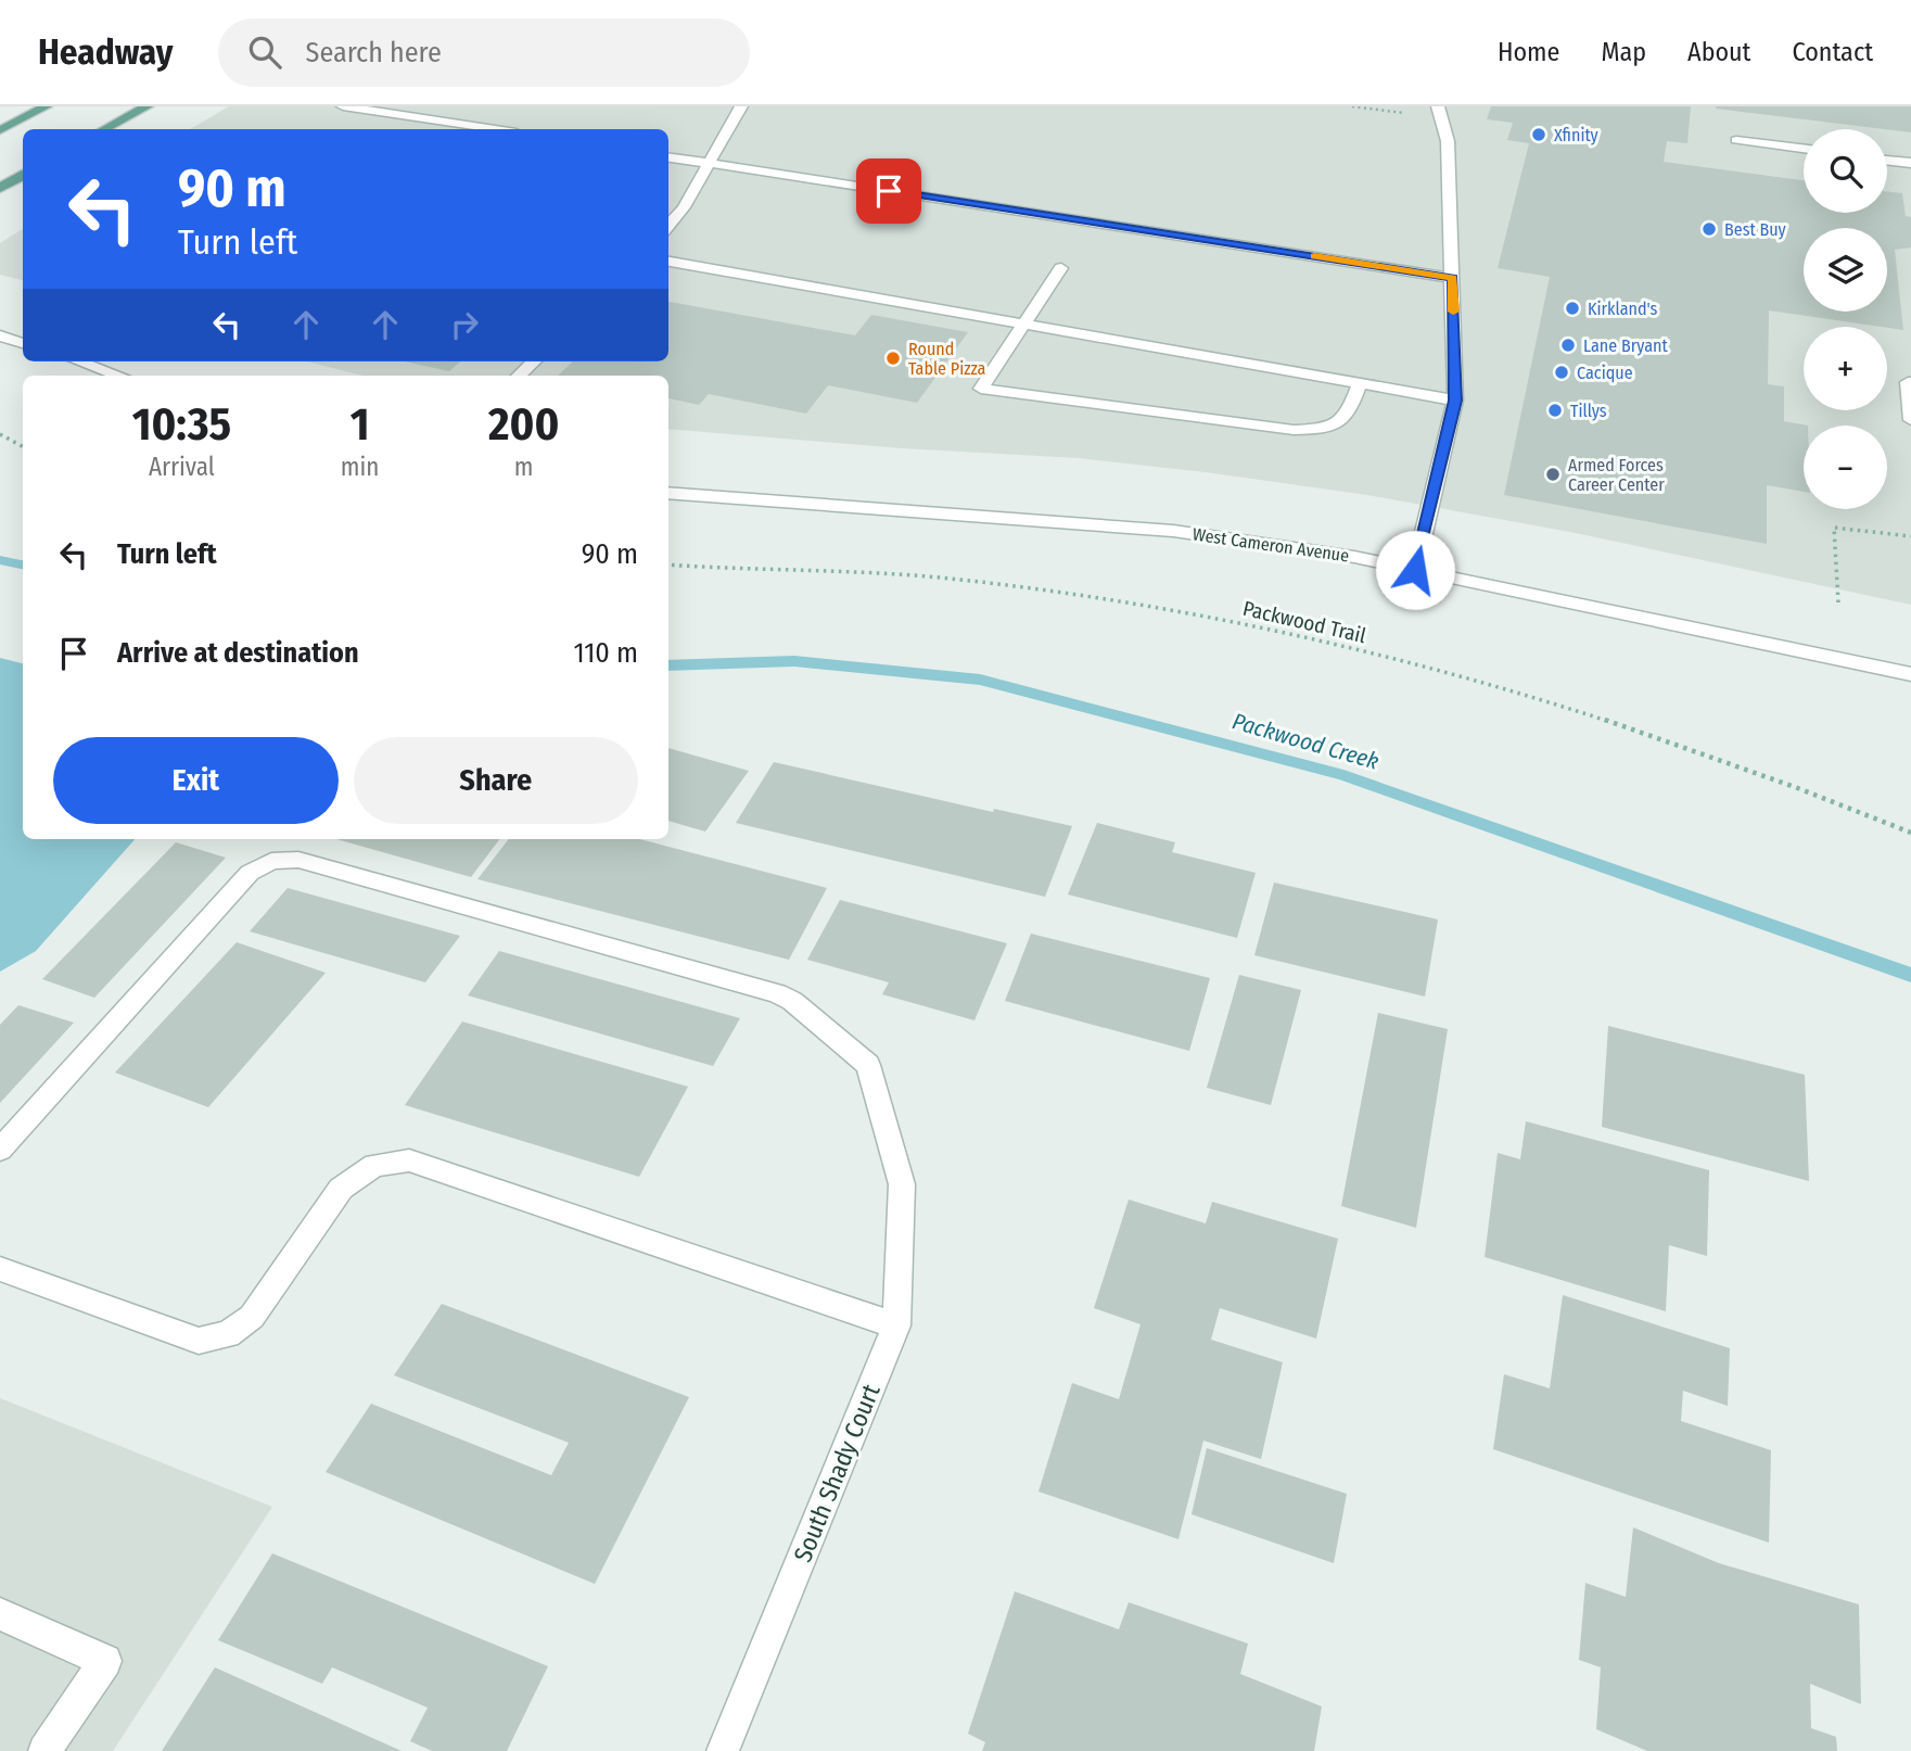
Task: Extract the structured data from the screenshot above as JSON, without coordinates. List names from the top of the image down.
{
  "streets": {
    "street": ["West Cameron Avenue", "South Shady Court"],
    "path": ["Packwood Trail"]
  },
  "water": ["Packwood Creek"],
  "places": [
    "Xfinity",
    "Best Buy",
    "Kirkland's",
    "Lane Bryant",
    "Round Table Pizza",
    "Cacique",
    "Tillys",
    "Armed Forces Career Center"
  ],
  "page": {
    "header": "Headway",
    "search": "Search here",
    "nav": [
      "Home",
      "Map",
      "About",
      "Contact"
    ],
    "map_buttons": ["+", "−"],
    "turn": ["90 m", "Turn left"],
    "eta": [
      "10:35",
      "Arrival",
      "1",
      "min",
      "200",
      "m"
    ],
    "list": [
      {
        "name": "Turn left",
        "value": "90 m"
      },
      {
        "name": "Arrive at destination",
        "value": "110 m"
      }
    ],
    "buttons": ["Exit", "Share"]
  }
}
